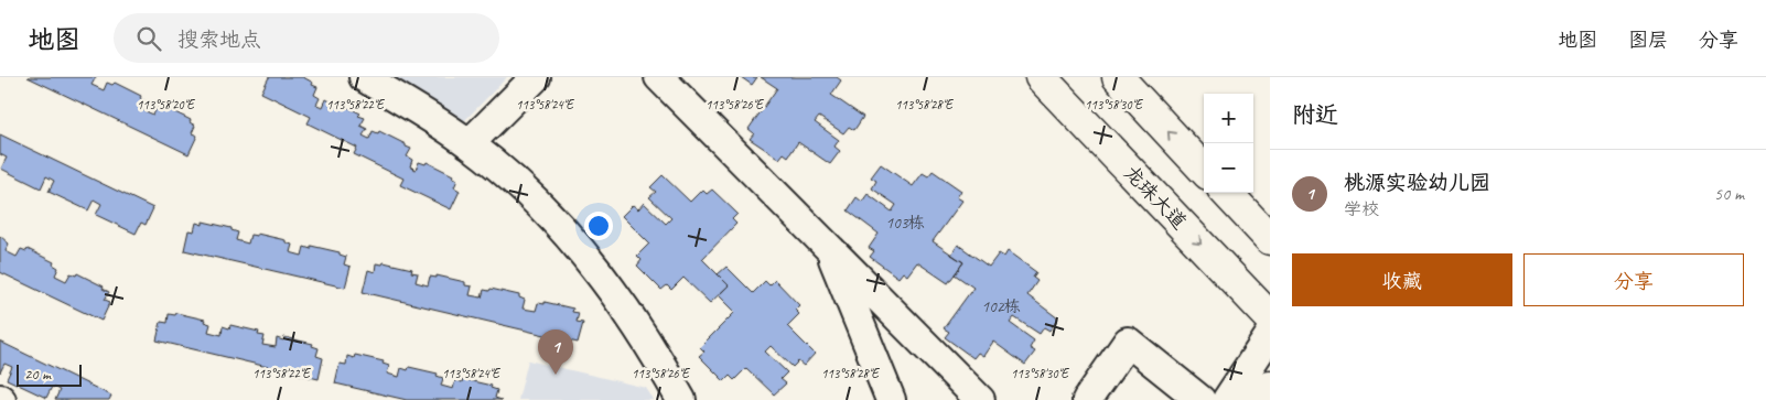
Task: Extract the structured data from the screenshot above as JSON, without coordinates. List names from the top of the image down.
{
  "streets": {
    "main road": ["龙珠大道"]
  },
  "house_numbers": ["103栋", "102栋"],
  "scale_bar": "20 m",
  "page": {
    "header": "地图",
    "search": "搜索地点",
    "nav": ["地图", "图层", "分享"],
    "heading": "附近",
    "map_buttons": ["+", "−"],
    "list": [
      {
        "mark": "1",
        "name": "桃源实验幼儿园",
        "note": "学校",
        "value": "50 m"
      }
    ],
    "buttons": ["收藏", "分享"],
    "pins": "1",
    "scale": "20 m"
  },
  "coordinates": [
    "113°58'20\"E",
    "113°58'22\"E",
    "113°58'24\"E",
    "113°58'26\"E",
    "113°58'28\"E",
    "113°58'30\"E"
  ]
}
